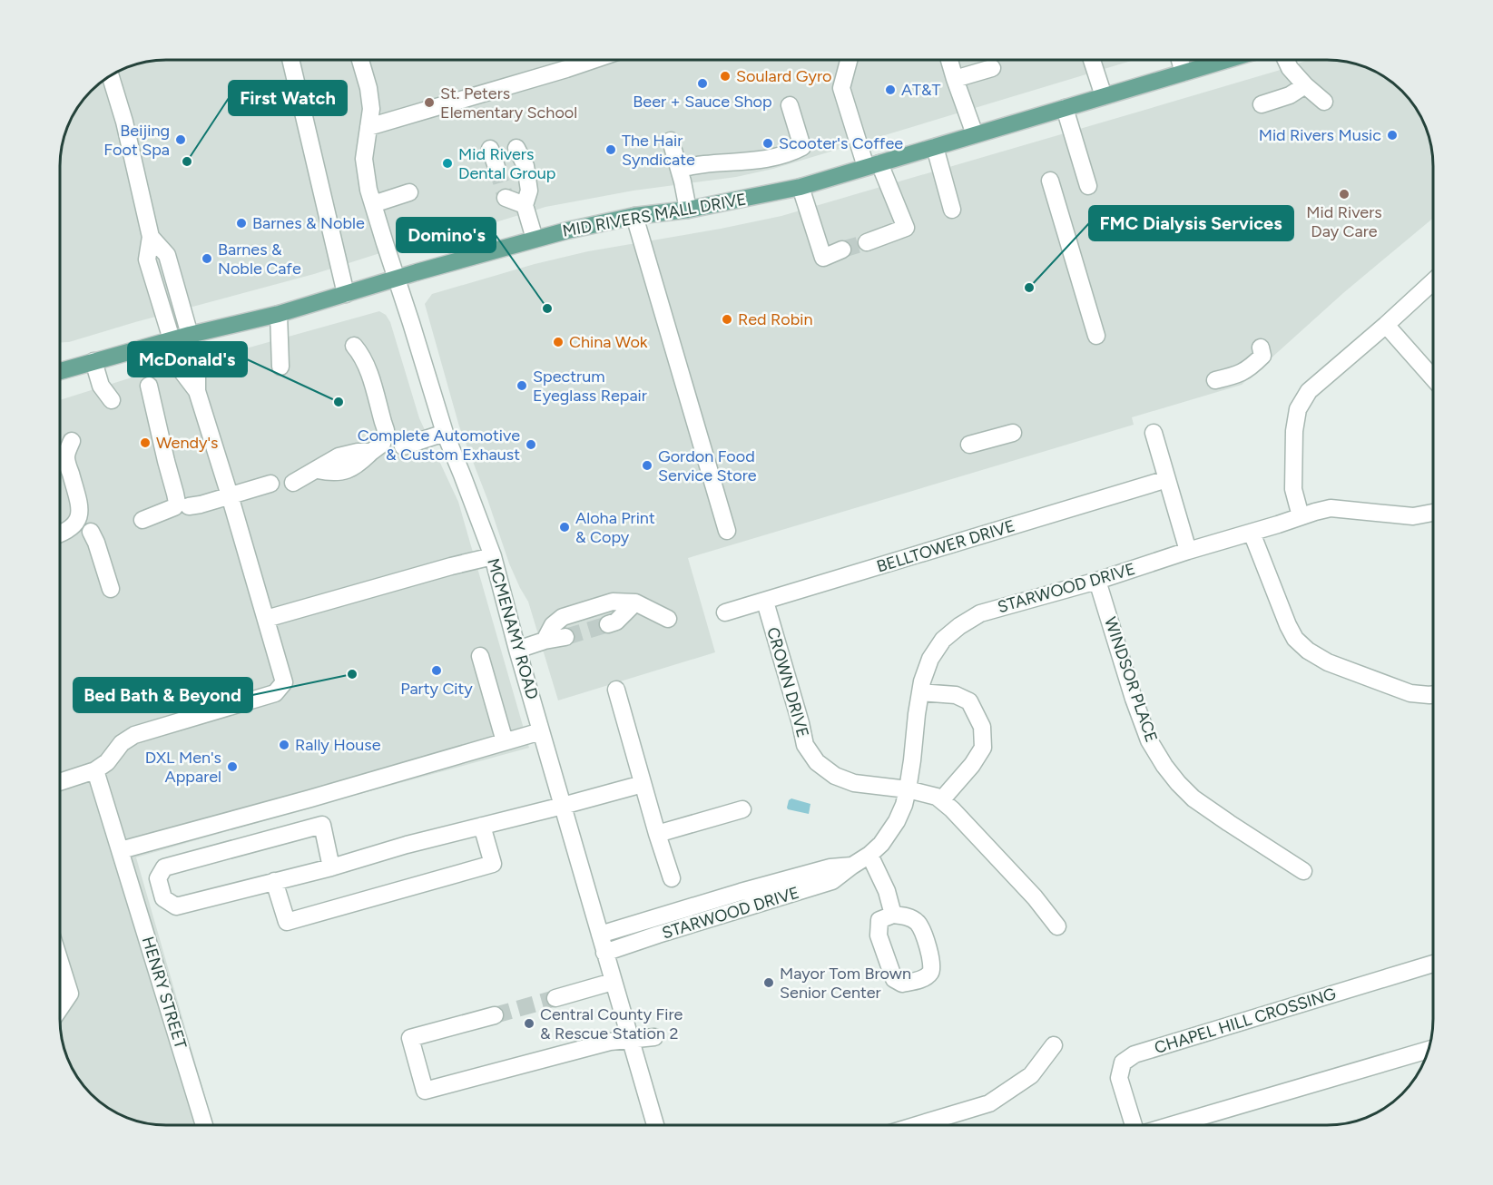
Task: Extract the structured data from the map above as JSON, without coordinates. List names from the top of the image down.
{
  "streets": {
    "main road": ["MID RIVERS MALL DRIVE"],
    "street": [
      "BELLTOWER DRIVE",
      "STARWOOD DRIVE",
      "MCMENAMY ROAD",
      "WINDSOR PLACE",
      "CROWN DRIVE",
      "HENRY STREET",
      "CHAPEL HILL CROSSING"
    ]
  },
  "crossings": [
    ["MID RIVERS MALL DRIVE", "MCMENAMY ROAD"],
    ["BELLTOWER DRIVE", "CROWN DRIVE"],
    ["STARWOOD DRIVE", "MCMENAMY ROAD"],
    ["STARWOOD DRIVE", "WINDSOR PLACE"],
    ["STARWOOD DRIVE", "CROWN DRIVE"]
  ],
  "places": [
    "Soulard Gyro",
    "Beer + Sauce Shop",
    "AT&T",
    "St. Peters Elementary School",
    "Mid Rivers Music",
    "Beijing Foot Spa",
    "Scooter's Coffee",
    "The Hair Syndicate",
    "First Watch",
    "Mid Rivers Dental Group",
    "Mid Rivers Day Care",
    "Barnes & Noble",
    "Barnes & Noble Cafe",
    "FMC Dialysis Services",
    "Domino's",
    "Red Robin",
    "China Wok",
    "Spectrum Eyeglass Repair",
    "McDonald's",
    "Wendy's",
    "Complete Automotive & Custom Exhaust",
    "Gordon Food Service Store",
    "Aloha Print & Copy",
    "Party City",
    "Bed Bath & Beyond",
    "Rally House",
    "DXL Men's Apparel",
    "Mayor Tom Brown Senior Center",
    "Central County Fire & Rescue Station 2"
  ]
}
